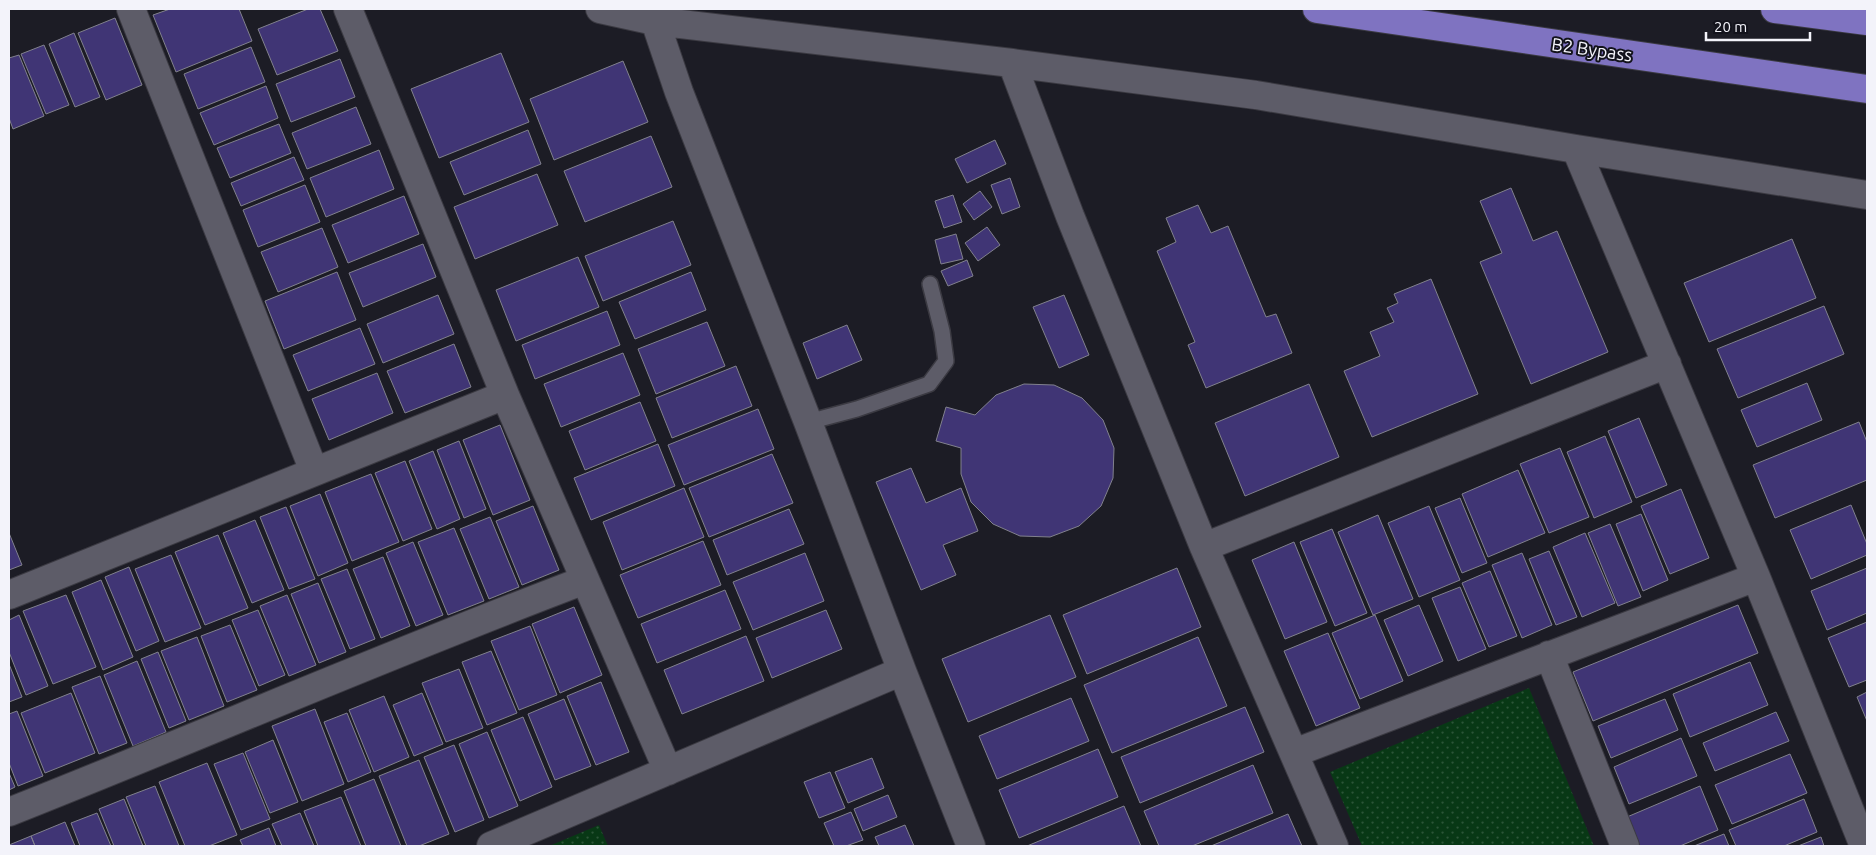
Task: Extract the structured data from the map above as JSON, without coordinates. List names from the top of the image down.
{
  "streets": {
    "main road": ["B2 Bypass"]
  },
  "scale_bar": "20 m"
}
